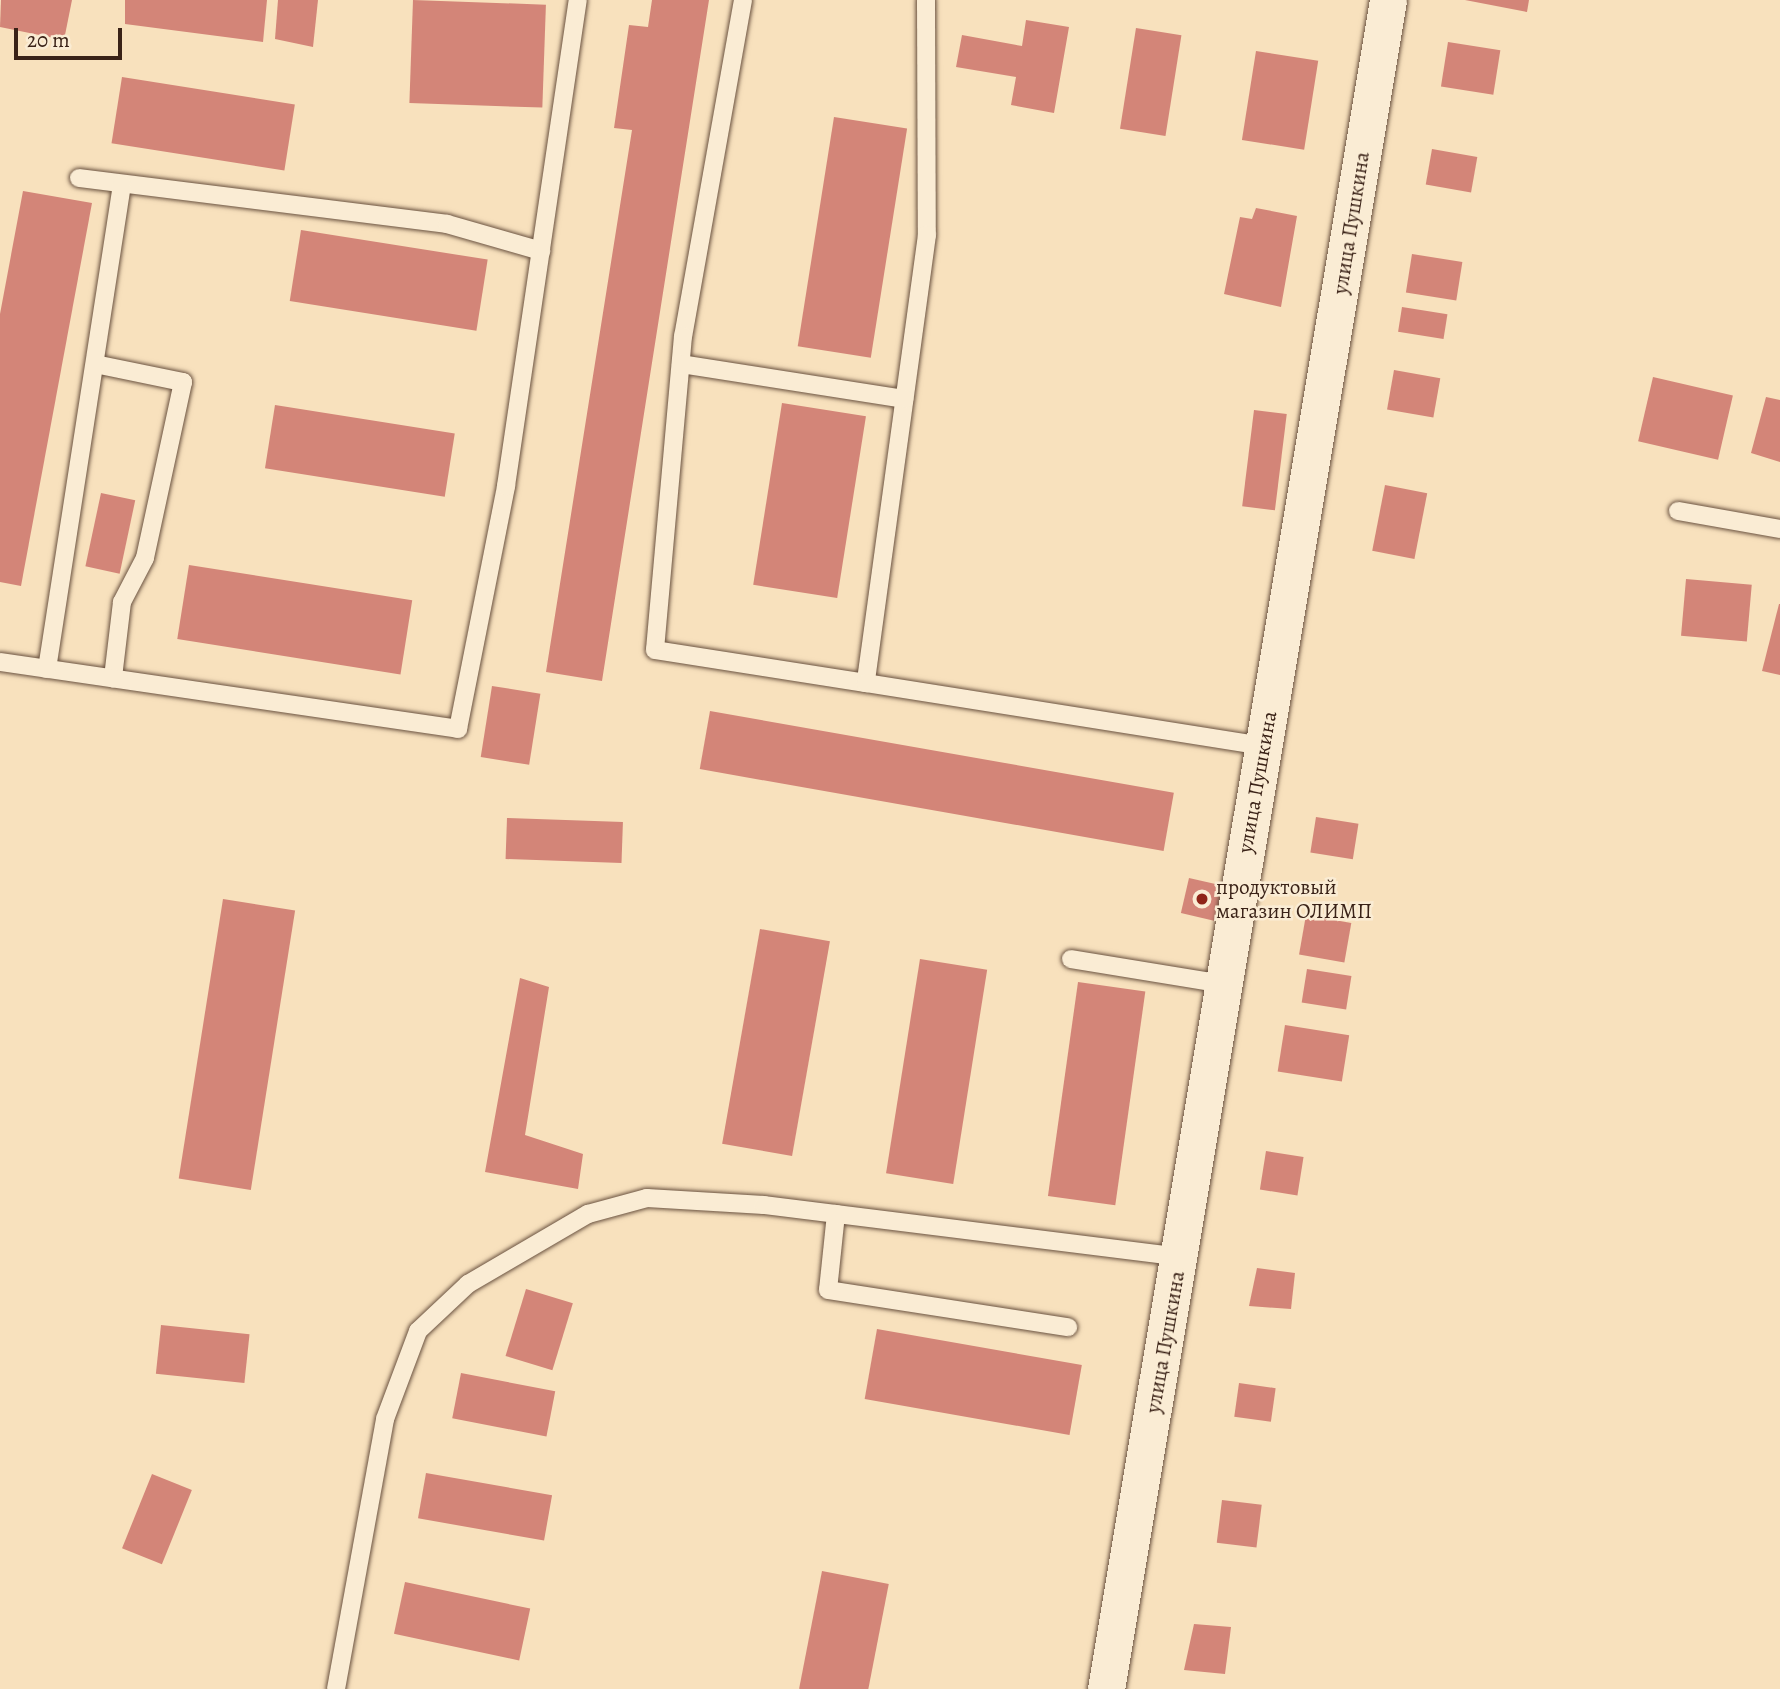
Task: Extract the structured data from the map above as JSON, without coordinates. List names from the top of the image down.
{
  "streets": {
    "street": ["улица Пушкина"]
  },
  "places": ["продуктовый магазин ОЛИМП"],
  "scale_bar": "20 m"
}
